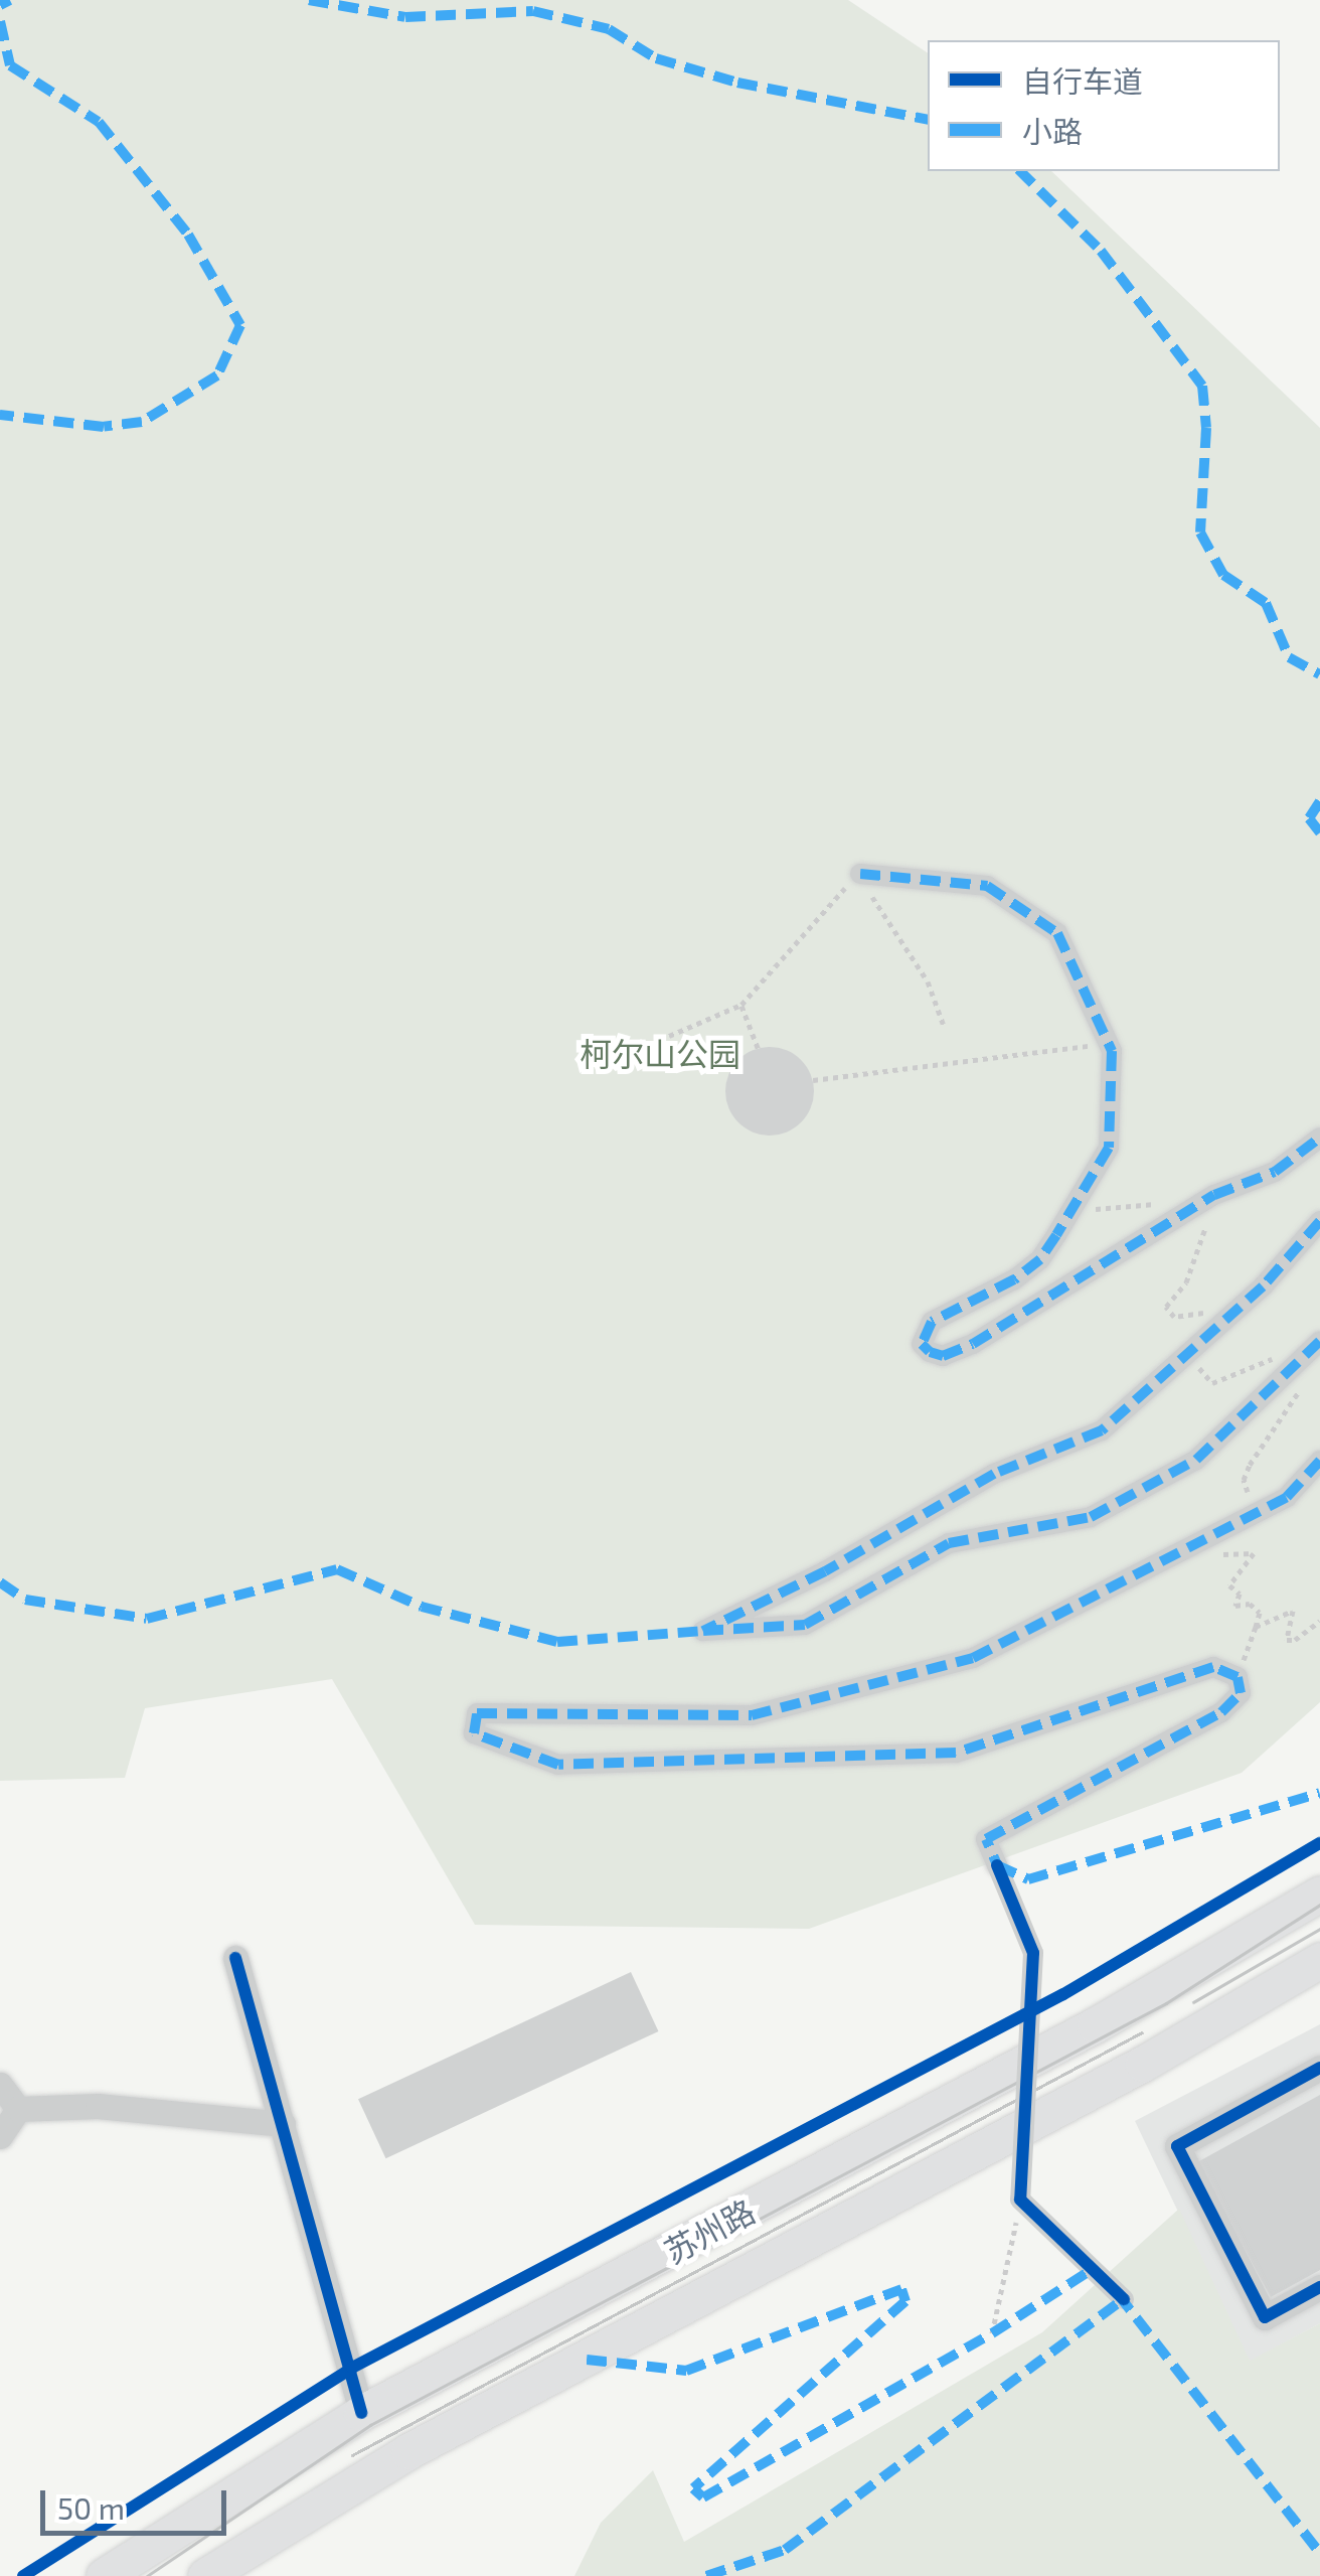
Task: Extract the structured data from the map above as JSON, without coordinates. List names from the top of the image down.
{
  "streets": {
    "main road": ["苏州路"]
  },
  "parks": ["柯尔山公园"],
  "legend": ["自行车道", "小路"],
  "scale_bar": "50 m"
}
